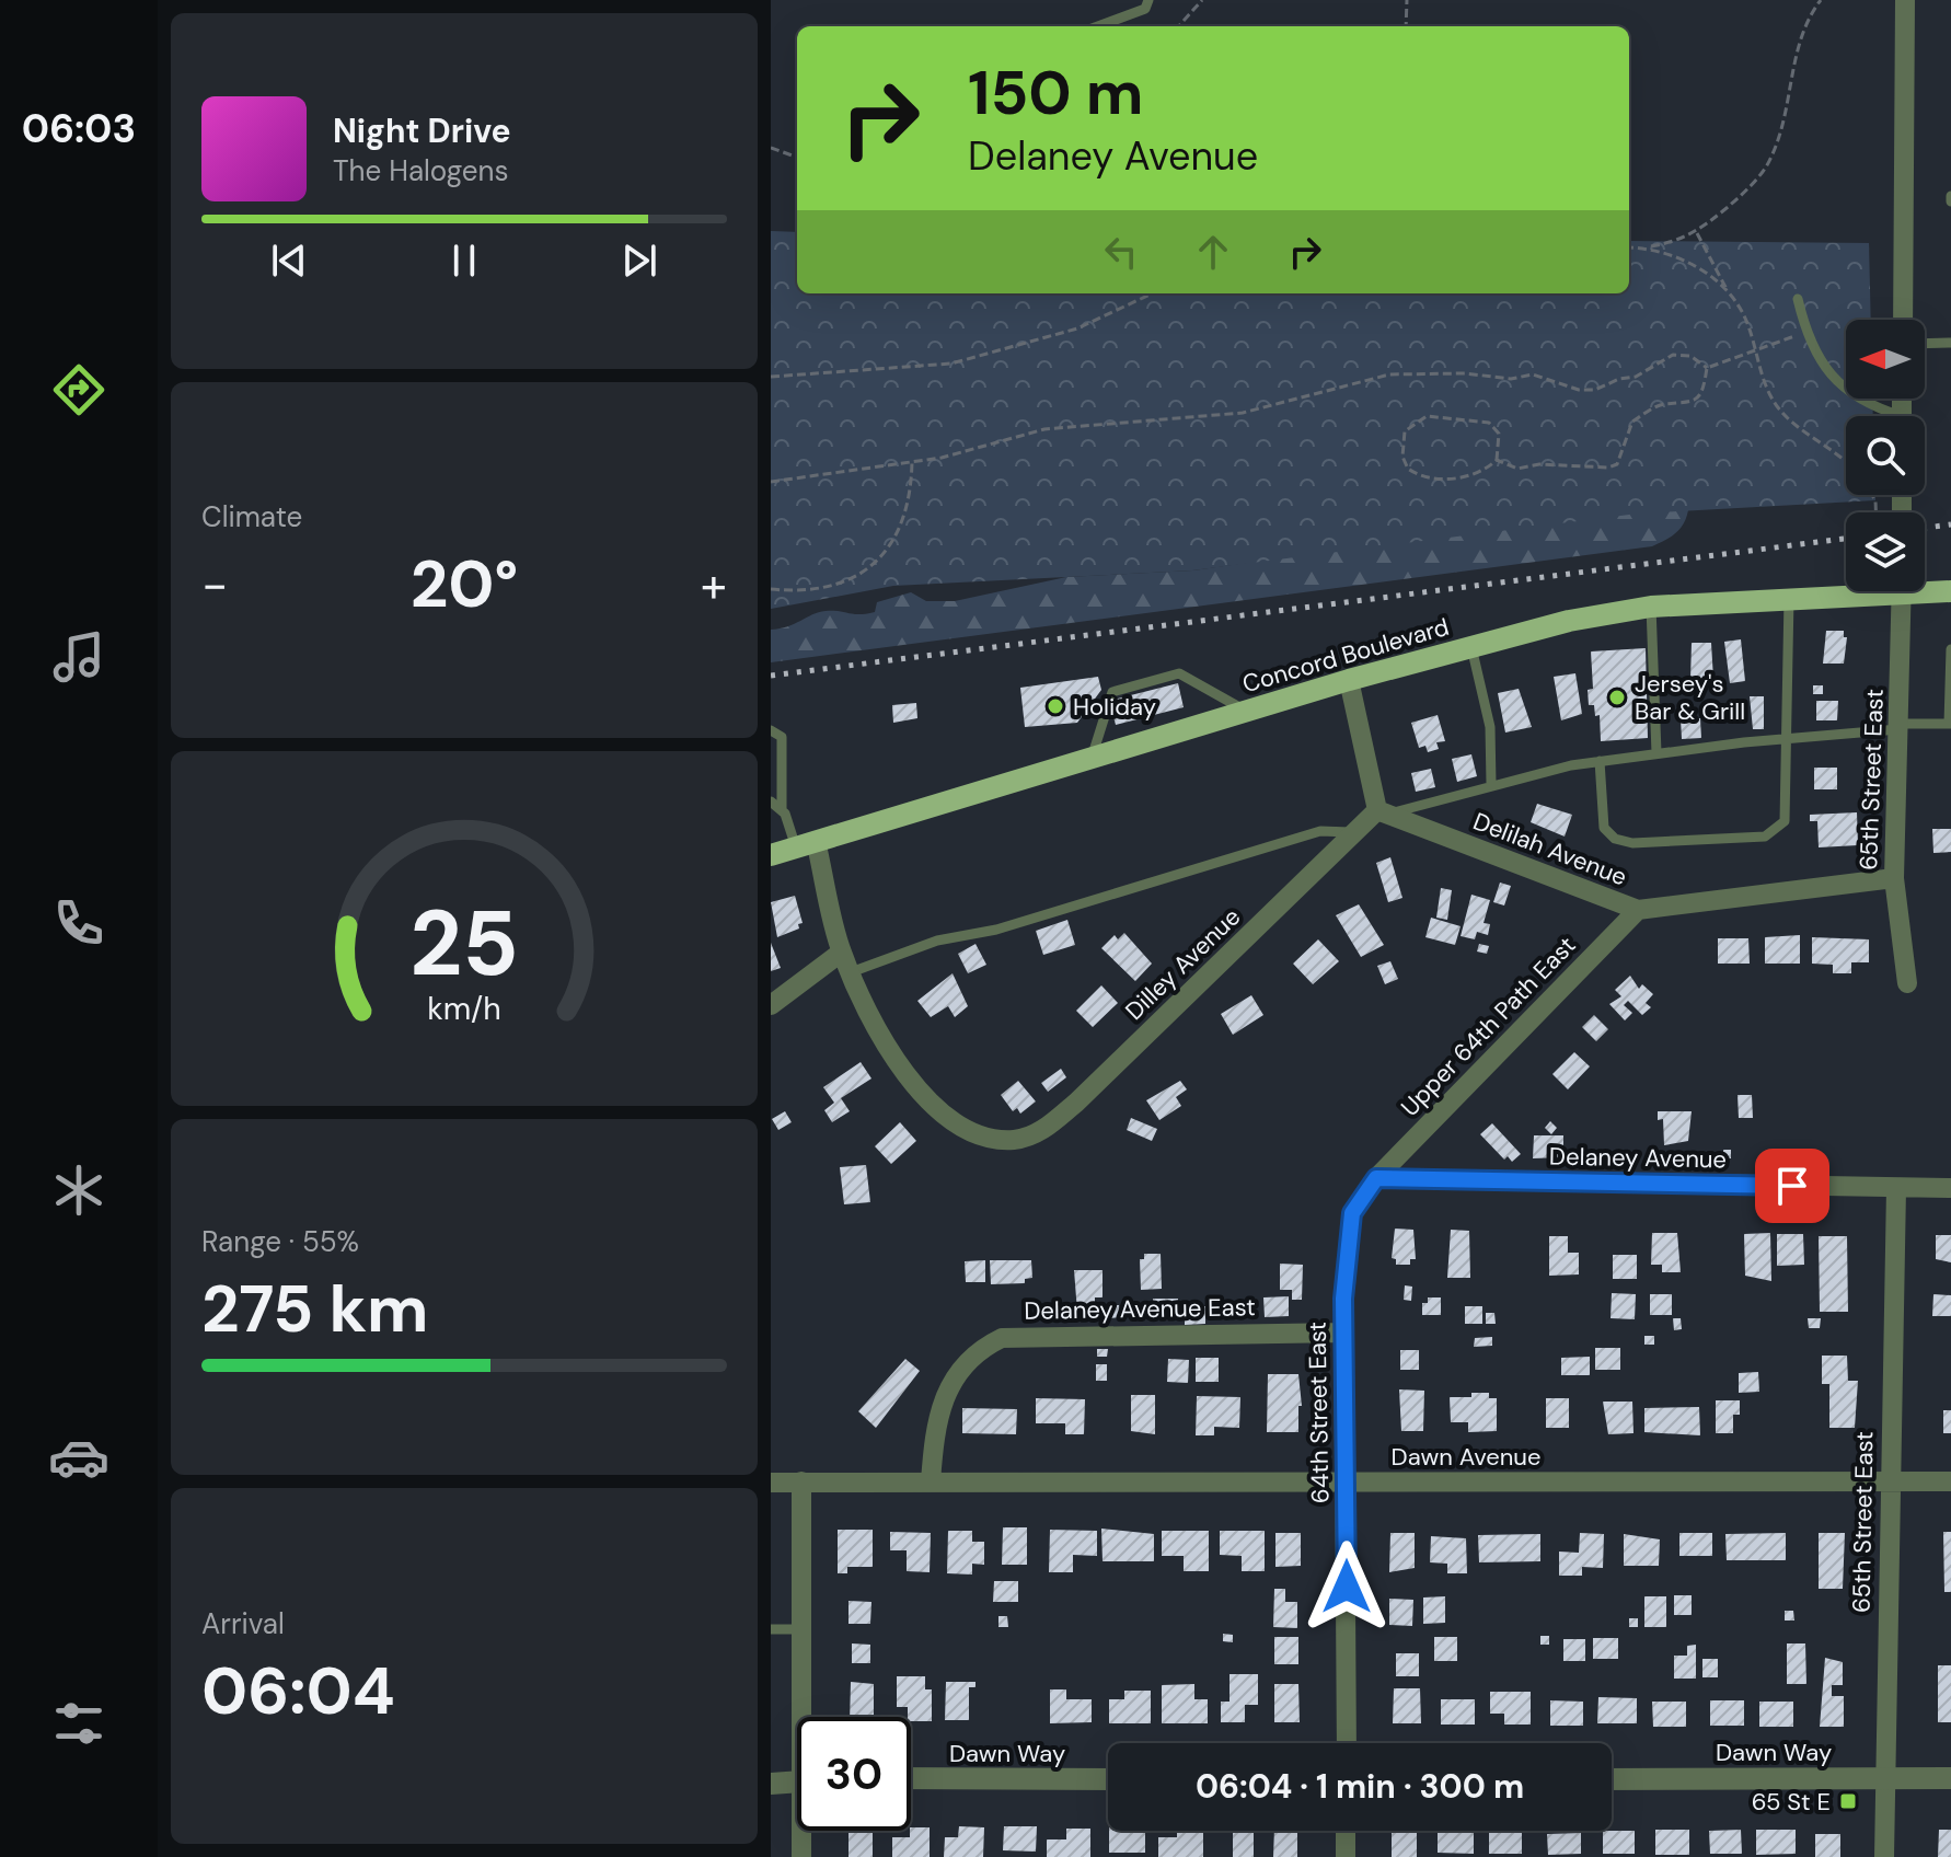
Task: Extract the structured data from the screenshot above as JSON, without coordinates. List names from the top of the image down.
{
  "streets": {
    "main road": ["Concord Boulevard"],
    "street": [
      "65th Street East",
      "Delilah Avenue",
      "Dilley Avenue",
      "Upper 64th Path East",
      "Delaney Avenue",
      "Delaney Avenue East",
      "64th Street East",
      "Dawn Avenue",
      "Dawn Way"
    ]
  },
  "crossings": [
    ["65th Street East", "Delilah Avenue"],
    ["65th Street East", "Delaney Avenue"],
    ["65th Street East", "Dawn Avenue"],
    ["65th Street East", "Dawn Way"],
    ["Delilah Avenue", "Dilley Avenue"],
    ["Delilah Avenue", "Upper 64th Path East"],
    ["Upper 64th Path East", "Delaney Avenue"],
    ["Upper 64th Path East", "64th Street East"],
    ["Delaney Avenue", "64th Street East"],
    ["Delaney Avenue East", "64th Street East"],
    ["Delaney Avenue East", "Dawn Avenue"],
    ["64th Street East", "Dawn Avenue"]
  ],
  "places": {
    "other": ["Jersey's Bar & Grill", "Holiday"],
    "transit": ["65 St E"]
  },
  "north": "left",
  "page": {
    "tabs": "06:03",
    "turn": ["150 m", "Delaney Avenue"],
    "song": ["Night Drive", "The Halogens"],
    "tile": [
      "Climate",
      ["Range · 55%", "275 km"],
      ["Arrival", "06:04"]
    ],
    "heat": ["−", "20°", "+"],
    "limit": "30",
    "trip": "06:04 · 1 min · 300 m",
    "gauge": ["25", "km/h"]
  }
}
